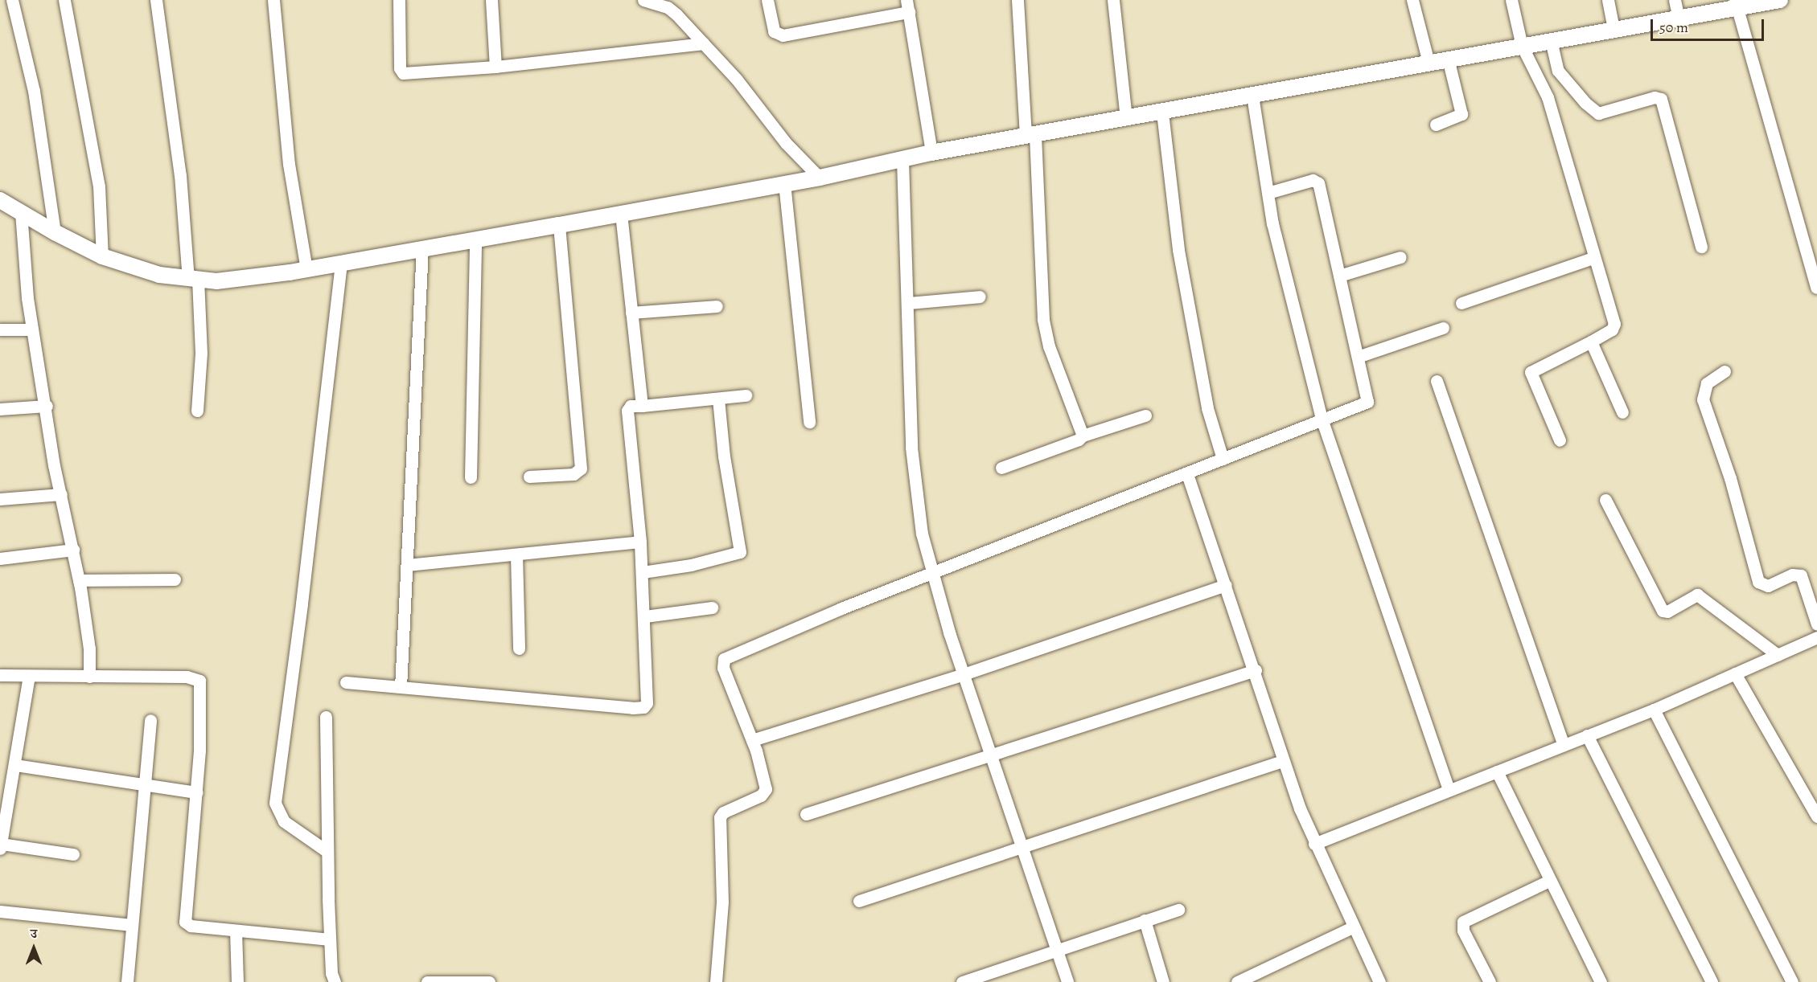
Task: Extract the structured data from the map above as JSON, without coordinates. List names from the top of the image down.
{
  "scale_bar": "50 m",
  "north": "top"
}
